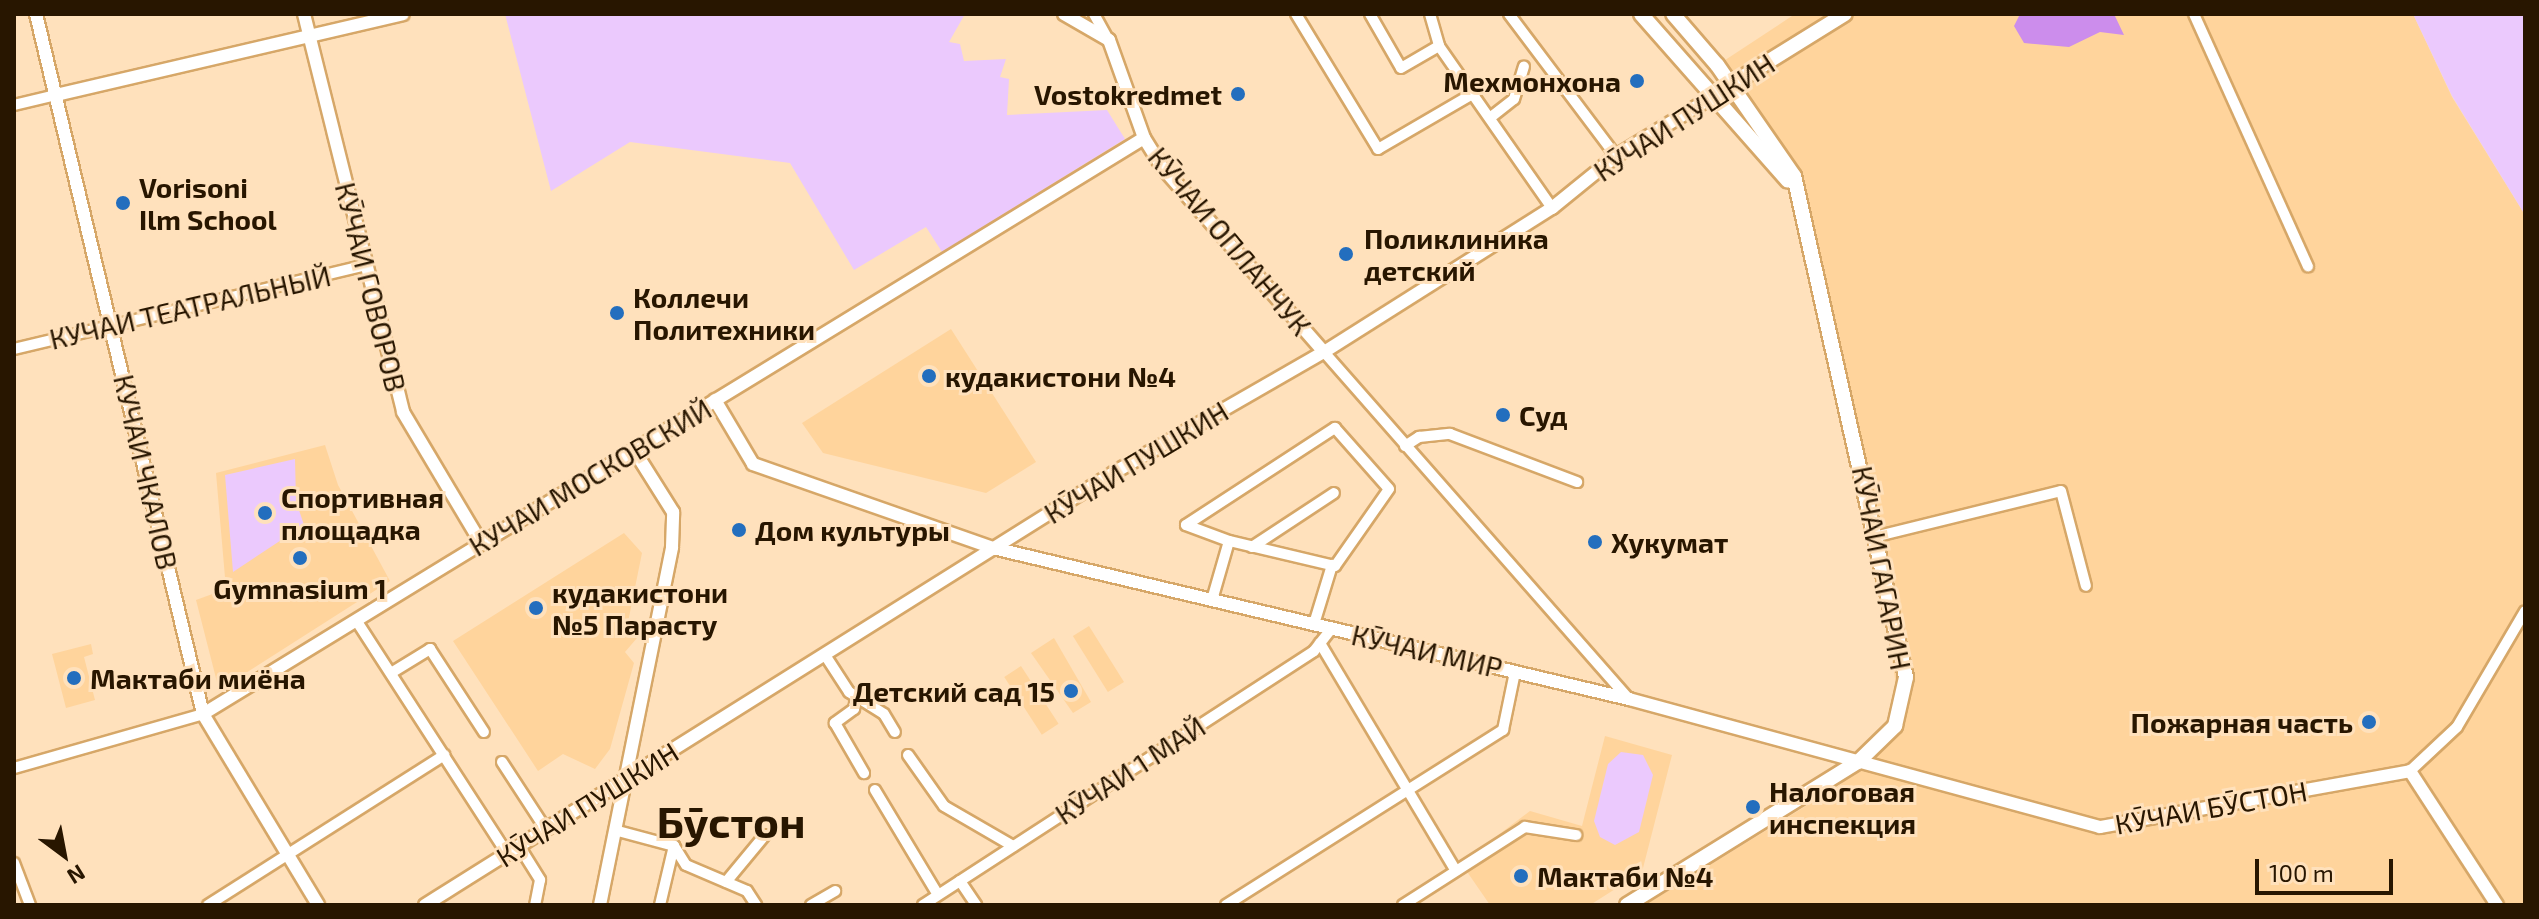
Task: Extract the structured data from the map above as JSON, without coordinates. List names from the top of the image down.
{
  "streets": {
    "main road": ["КӮЧАИ ПУШКИН", "КӮЧАИ ГАГАРИН"],
    "street": [
      "КӮЧАИ ОПЛАНЧУК",
      "КӮЧАИ ГОВОРОВ",
      "КУЧАИ ТЕАТРАЛЬНЫЙ",
      "КУЧАИ ЧКАЛОВ",
      "КУЧАИ МОСКОВСКИЙ",
      "КӮЧАИ МИР",
      "КӮЧАИ 1 МАЙ",
      "КӮЧАИ БӮСТОН"
    ]
  },
  "crossings": [
    ["КӮЧАИ ПУШКИН", "КӮЧАИ ОПЛАНЧУК"],
    ["КӮЧАИ ПУШКИН", "КӮЧАИ МИР"],
    ["КӮЧАИ ОПЛАНЧУК", "КУЧАИ МОСКОВСКИЙ"],
    ["КӮЧАИ ГОВОРОВ", "КУЧАИ ТЕАТРАЛЬНЫЙ"],
    ["КӮЧАИ ГОВОРОВ", "КУЧАИ МОСКОВСКИЙ"],
    ["КУЧАИ ТЕАТРАЛЬНЫЙ", "КУЧАИ ЧКАЛОВ"],
    ["КУЧАИ ЧКАЛОВ", "КУЧАИ МОСКОВСКИЙ"],
    ["КӮЧАИ ГАГАРИН", "КӮЧАИ МИР"],
    ["КӮЧАИ ГАГАРИН", "КӮЧАИ БӮСТОН"],
    ["КӮЧАИ МИР", "КӮЧАИ 1 МАЙ"],
    ["КӮЧАИ МИР", "КӮЧАИ БӮСТОН"]
  ],
  "districts": ["Бӯстон"],
  "places": [
    "Мехмонхона",
    "Vostokredmet",
    "Vorisoni Ilm School",
    "Поликлиника детский",
    "Коллечи Политехники",
    "кудакистони №4",
    "Суд",
    "Спортивная площадка",
    "Дом культуры",
    "Хукумат",
    "Gymnasium 1",
    "кудакистони №5 Парасту",
    "Мактаби миёна",
    "Детский сад 15",
    "Пожарная часть",
    "Налоговая инспекция",
    "Мактаби №4"
  ],
  "scale_bar": "100 m",
  "north": "bottom right"
}
